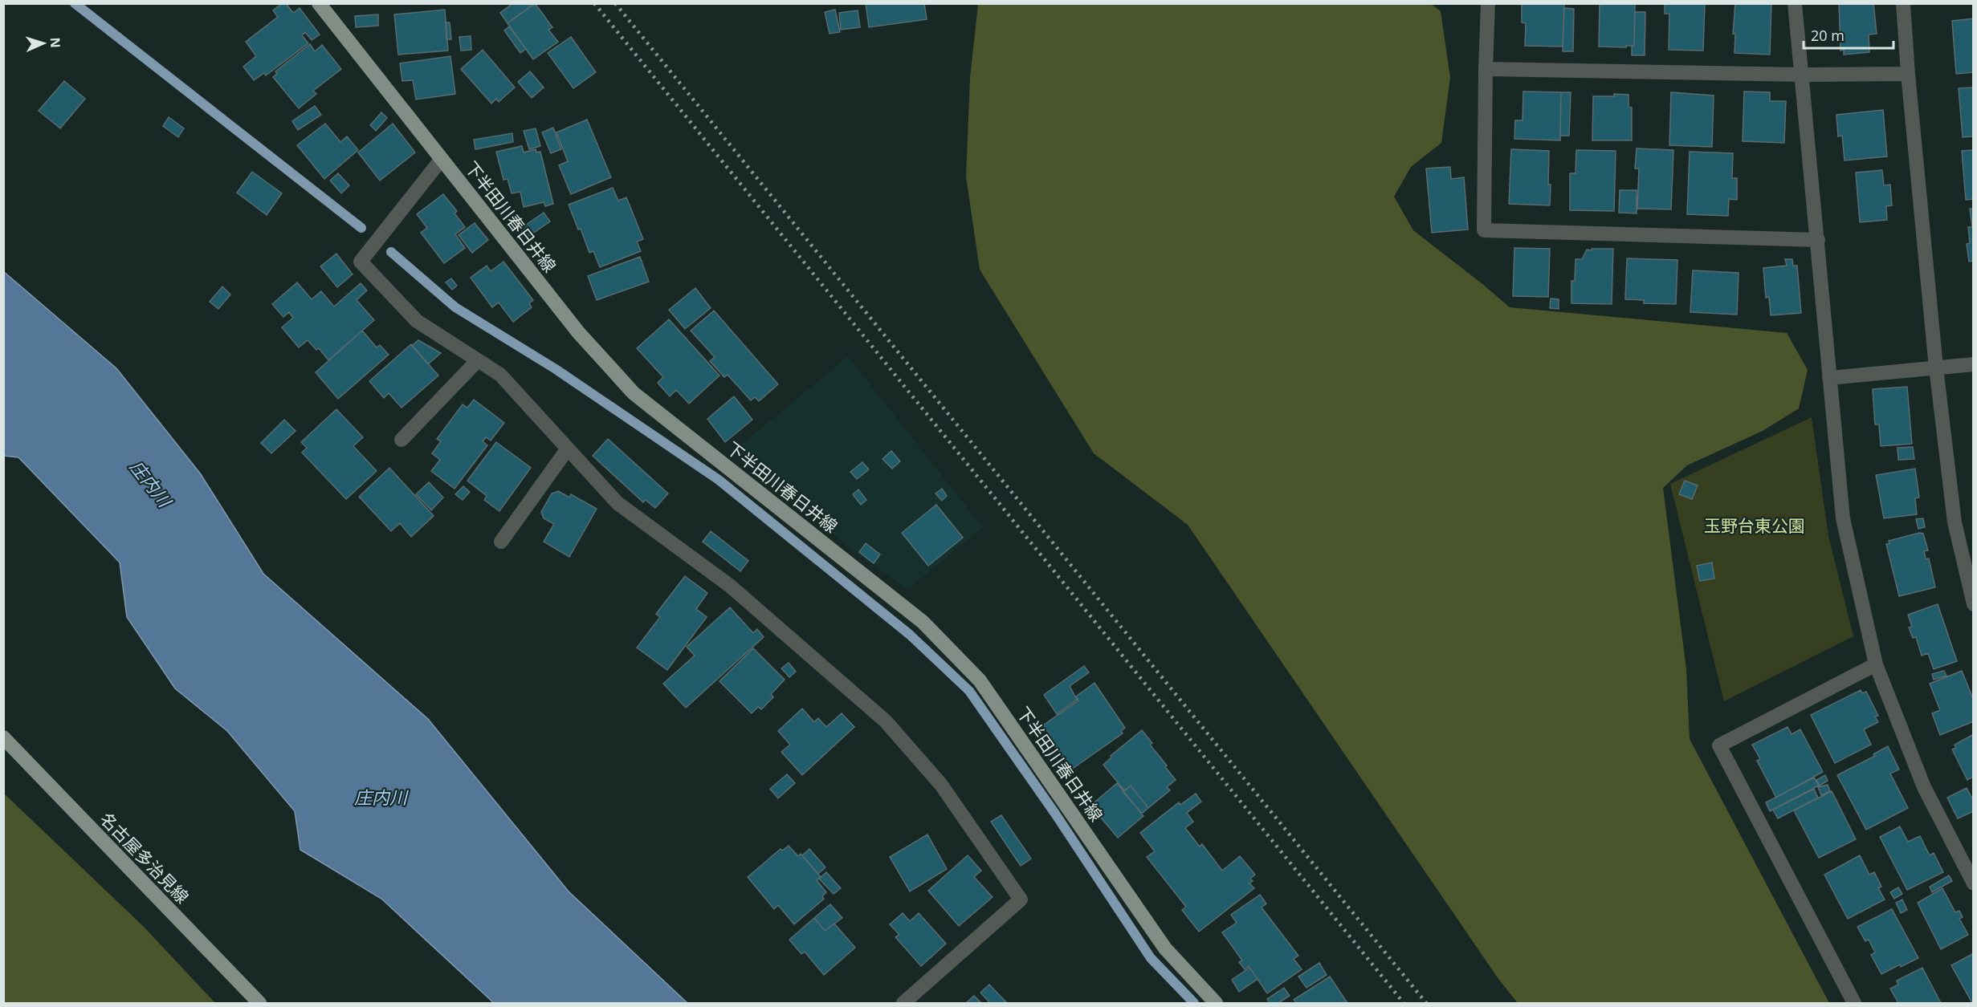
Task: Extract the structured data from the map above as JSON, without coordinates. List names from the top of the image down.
{
  "streets": {
    "main road": ["下半田川春日井線", "名古屋多治見線"]
  },
  "water": ["庄内川"],
  "parks": ["玉野台東公園"],
  "scale_bar": "20 m",
  "north": "right"
}
